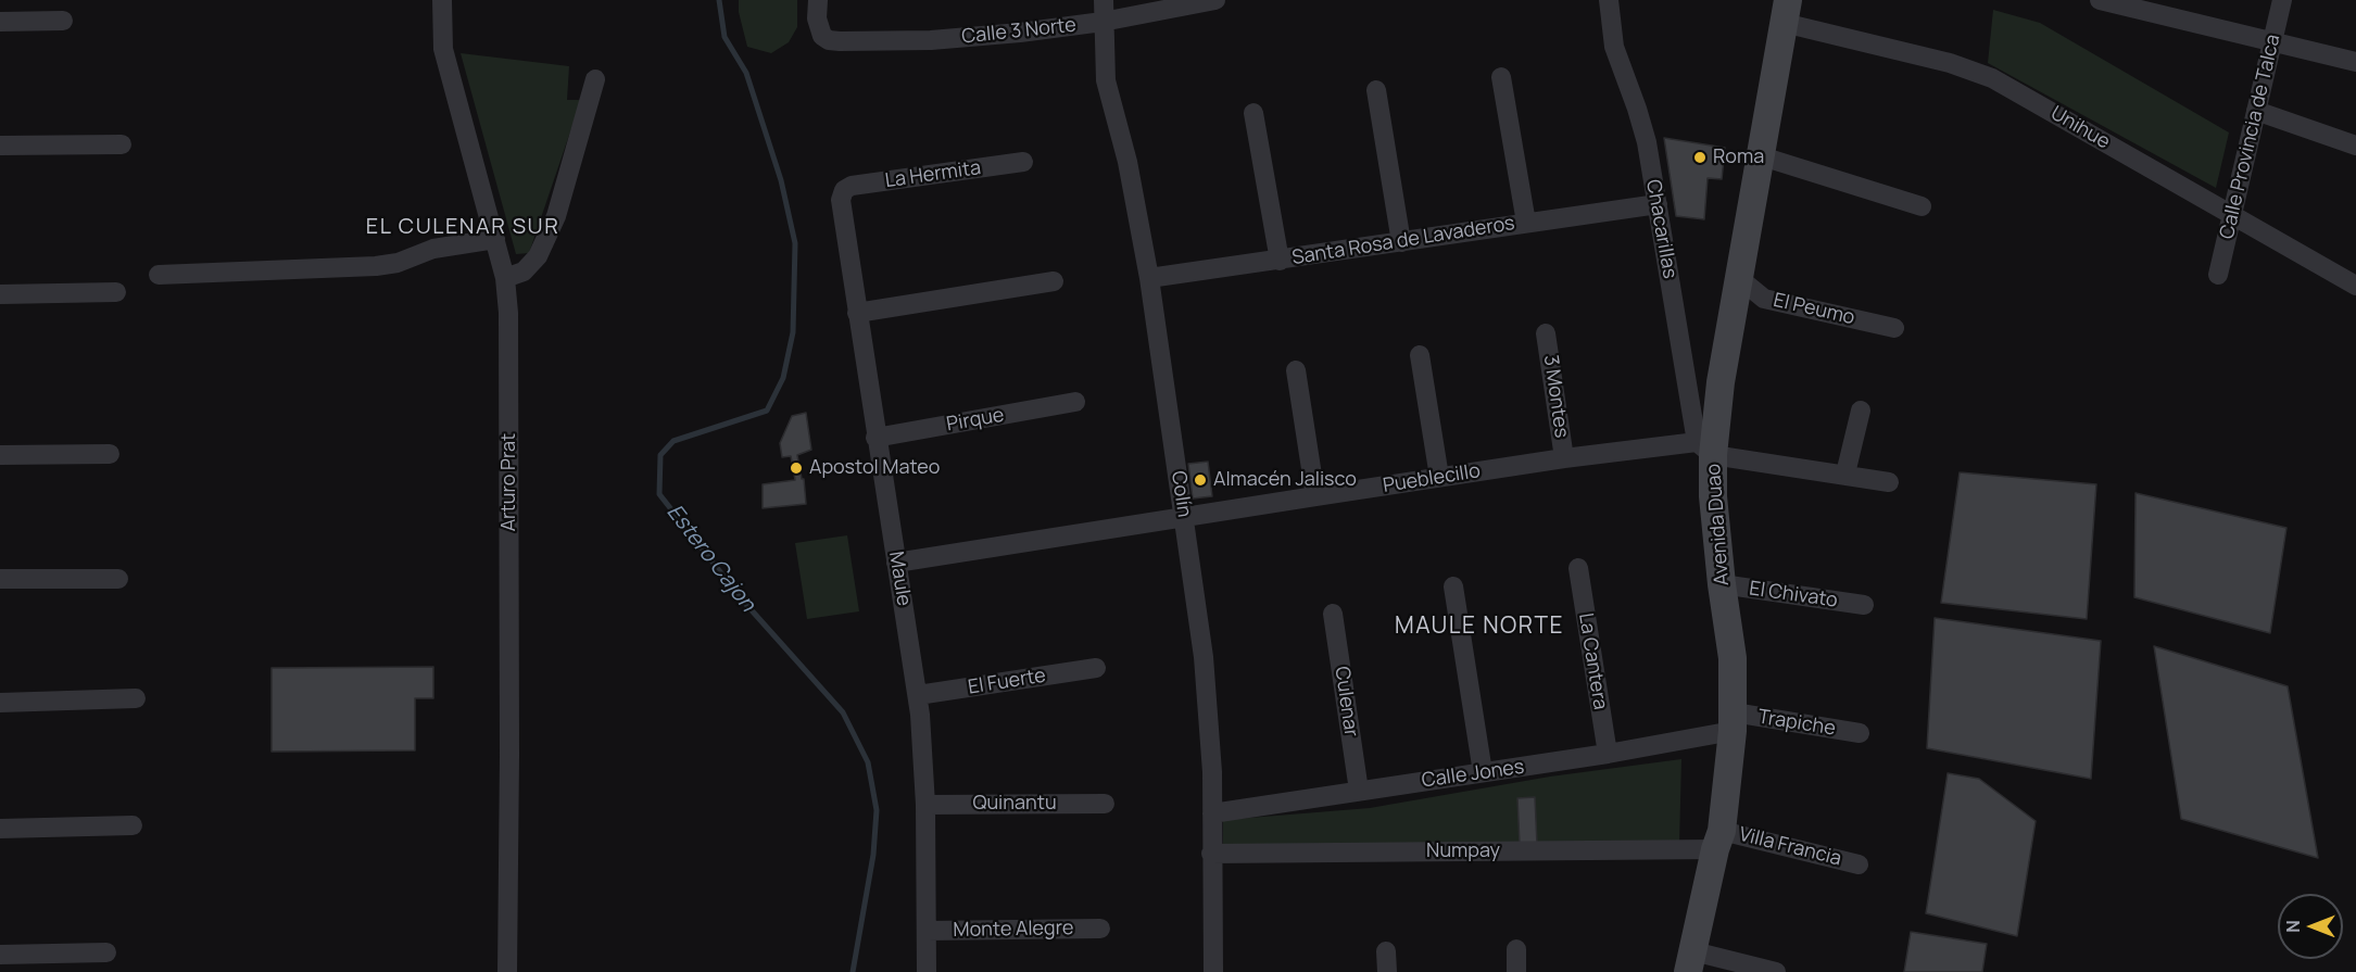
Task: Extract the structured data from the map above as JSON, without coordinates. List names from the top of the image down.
{
  "streets": {
    "street": [
      "Calle 3 Norte",
      "Unihue",
      "Calle Provincia de Talca",
      "La Hermita",
      "Chacarillas",
      "Santa Rosa de Lavaderos",
      "El Peumo",
      "3 Montes",
      "Pirque",
      "Pueblecillo",
      "Arturo Prat",
      "Colín",
      "Avenida Duao",
      "Maule",
      "El Chivato",
      "La Cantera",
      "El Fuerte",
      "Culenar",
      "Trapiche",
      "Calle Jones",
      "Quinantu",
      "Villa Francia",
      "Numpay",
      "Monte Alegre"
    ]
  },
  "crossings": [
    ["Calle 3 Norte", "Colín"],
    ["Unihue", "Calle Provincia de Talca"],
    ["Unihue", "Avenida Duao"],
    ["La Hermita", "Maule"],
    ["Chacarillas", "Santa Rosa de Lavaderos"],
    ["Chacarillas", "Pueblecillo"],
    ["Chacarillas", "Avenida Duao"],
    ["Santa Rosa de Lavaderos", "Colín"],
    ["El Peumo", "Avenida Duao"],
    ["3 Montes", "Pueblecillo"],
    ["Pirque", "Maule"],
    ["Pueblecillo", "Colín"],
    ["Pueblecillo", "Avenida Duao"],
    ["Pueblecillo", "Maule"],
    ["Colín", "Calle Jones"],
    ["Colín", "Numpay"],
    ["Avenida Duao", "El Chivato"],
    ["Avenida Duao", "Trapiche"],
    ["Avenida Duao", "Calle Jones"],
    ["Avenida Duao", "Villa Francia"],
    ["Avenida Duao", "Numpay"],
    ["Maule", "El Fuerte"],
    ["Maule", "Quinantu"],
    ["Maule", "Monte Alegre"],
    ["La Cantera", "Calle Jones"],
    ["Culenar", "Calle Jones"],
    ["Trapiche", "Calle Jones"],
    ["Villa Francia", "Numpay"]
  ],
  "districts": ["EL CULENAR SUR", "MAULE NORTE"],
  "water": ["Estero Cajon"],
  "places": ["Roma", "Apostol Mateo", "Almacén Jalisco"],
  "north": "left"
}
